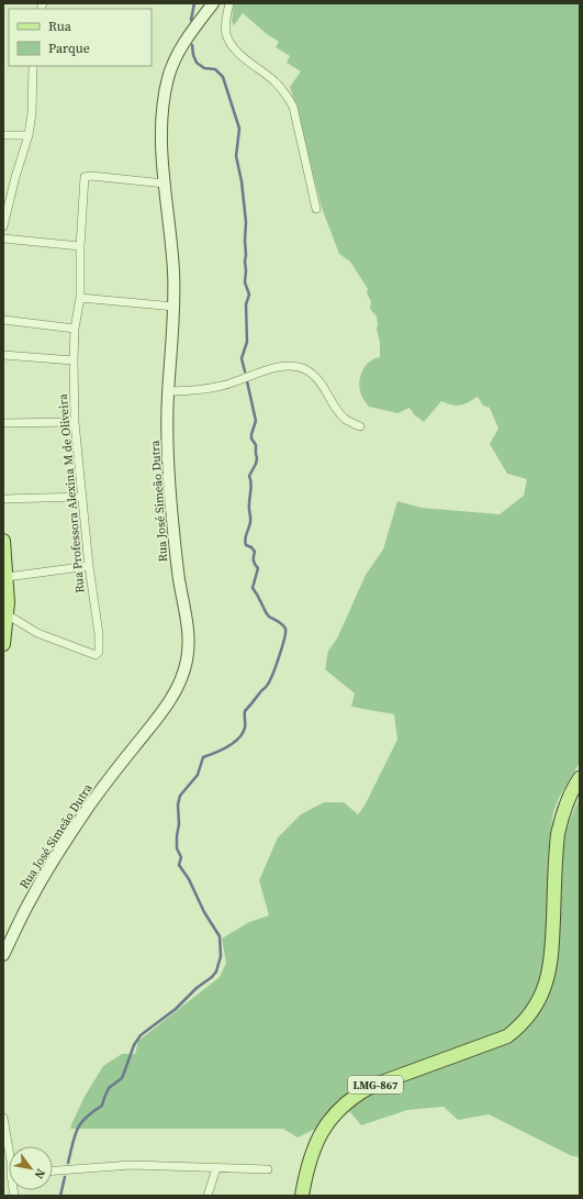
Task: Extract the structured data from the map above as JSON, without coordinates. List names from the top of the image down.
{
  "streets": {
    "main road": ["Rua José Simeão Dutra", "LMG-867"],
    "street": ["Rua Professora Alexina M de Oliveira"]
  },
  "crossings": [
    ["Rua Professora Alexina M de Oliveira", "Rua José Simeão Dutra"]
  ],
  "legend": ["Rua", "Parque"],
  "north": "bottom right"
}
